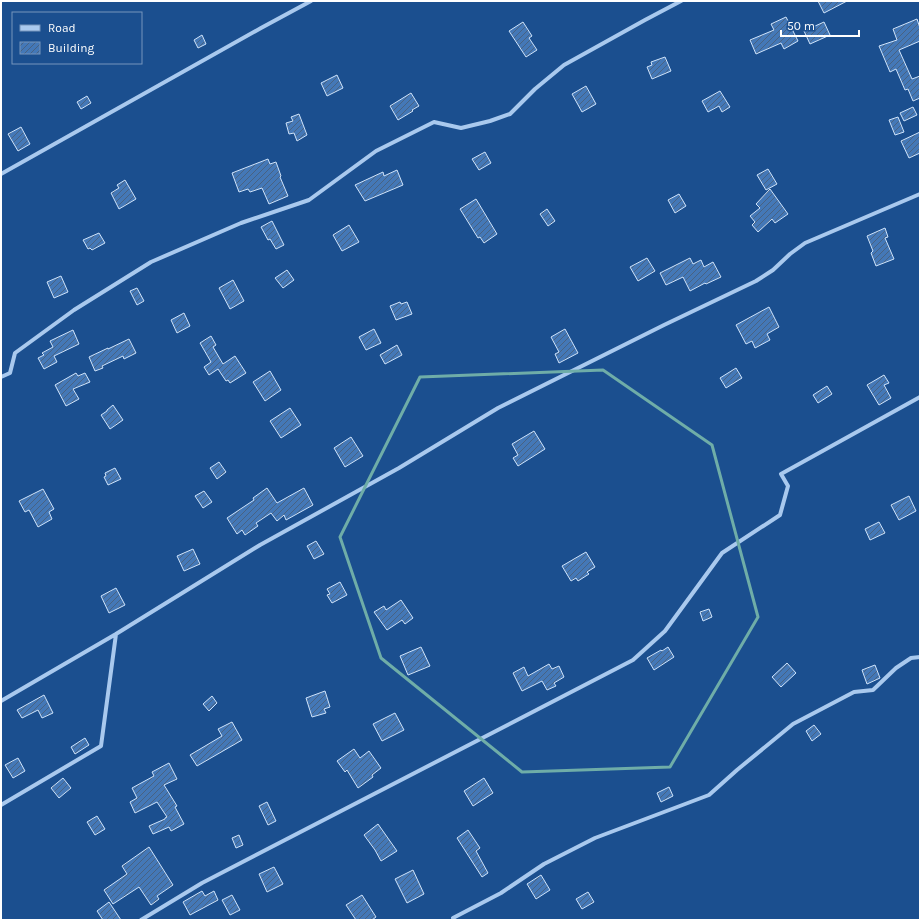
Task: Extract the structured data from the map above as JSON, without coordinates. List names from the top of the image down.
{
  "legend": ["Road", "Building"],
  "scale_bar": "50 m"
}
